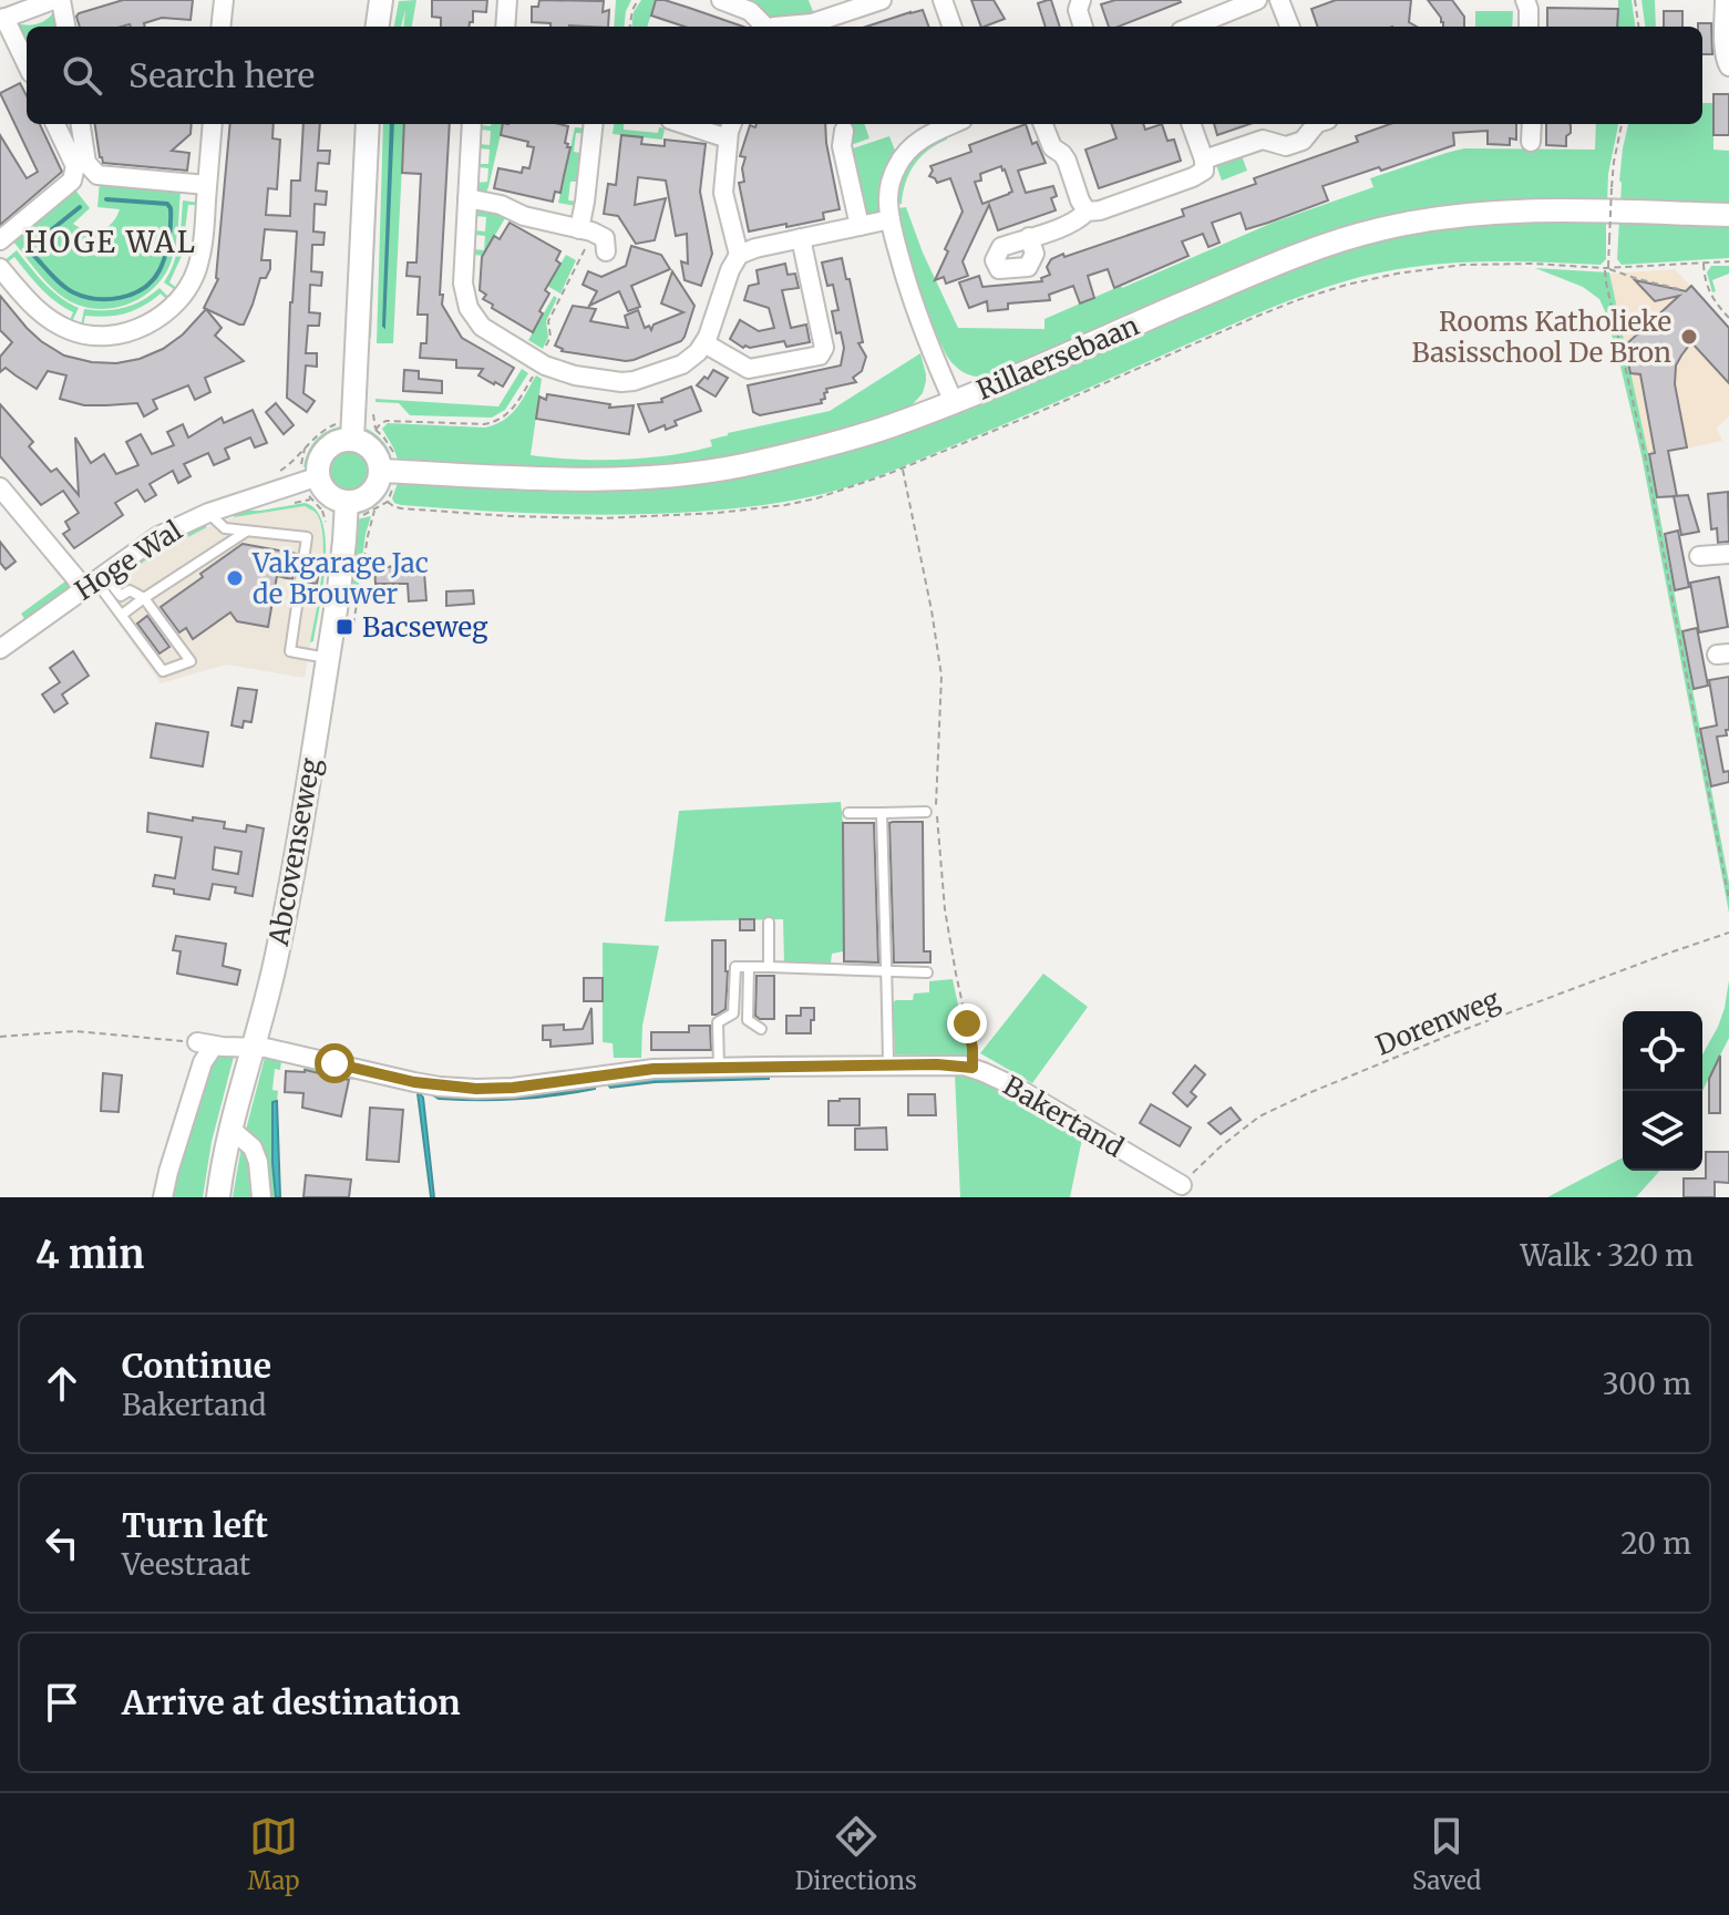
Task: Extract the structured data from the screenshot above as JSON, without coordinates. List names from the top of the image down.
{
  "streets": {
    "street": [
      "Rillaersebaan",
      "Hoge Wal",
      "Abcovenseweg",
      "Bakertand"
    ],
    "path": ["Dorenweg"]
  },
  "crossings": [
    ["Rillaersebaan", "Hoge Wal"],
    ["Rillaersebaan", "Abcovenseweg"],
    ["Hoge Wal", "Abcovenseweg"],
    ["Abcovenseweg", "Bakertand"],
    ["Dorenweg", "Bakertand"]
  ],
  "districts": ["HOGE WAL"],
  "places": {
    "other": ["Rooms Katholieke Basisschool De Bron", "Vakgarage Jac de Brouwer"],
    "transit": ["Bacseweg"]
  },
  "page": {
    "search": "Search here",
    "heading": ["4 min", "Walk · 320 m"],
    "list": [
      ["Continue", "Bakertand", "300 m"],
      ["Turn left", "Veestraat", "20 m"],
      "Arrive at destination"
    ],
    "nav": ["Map", "Directions", "Saved"]
  }
}
